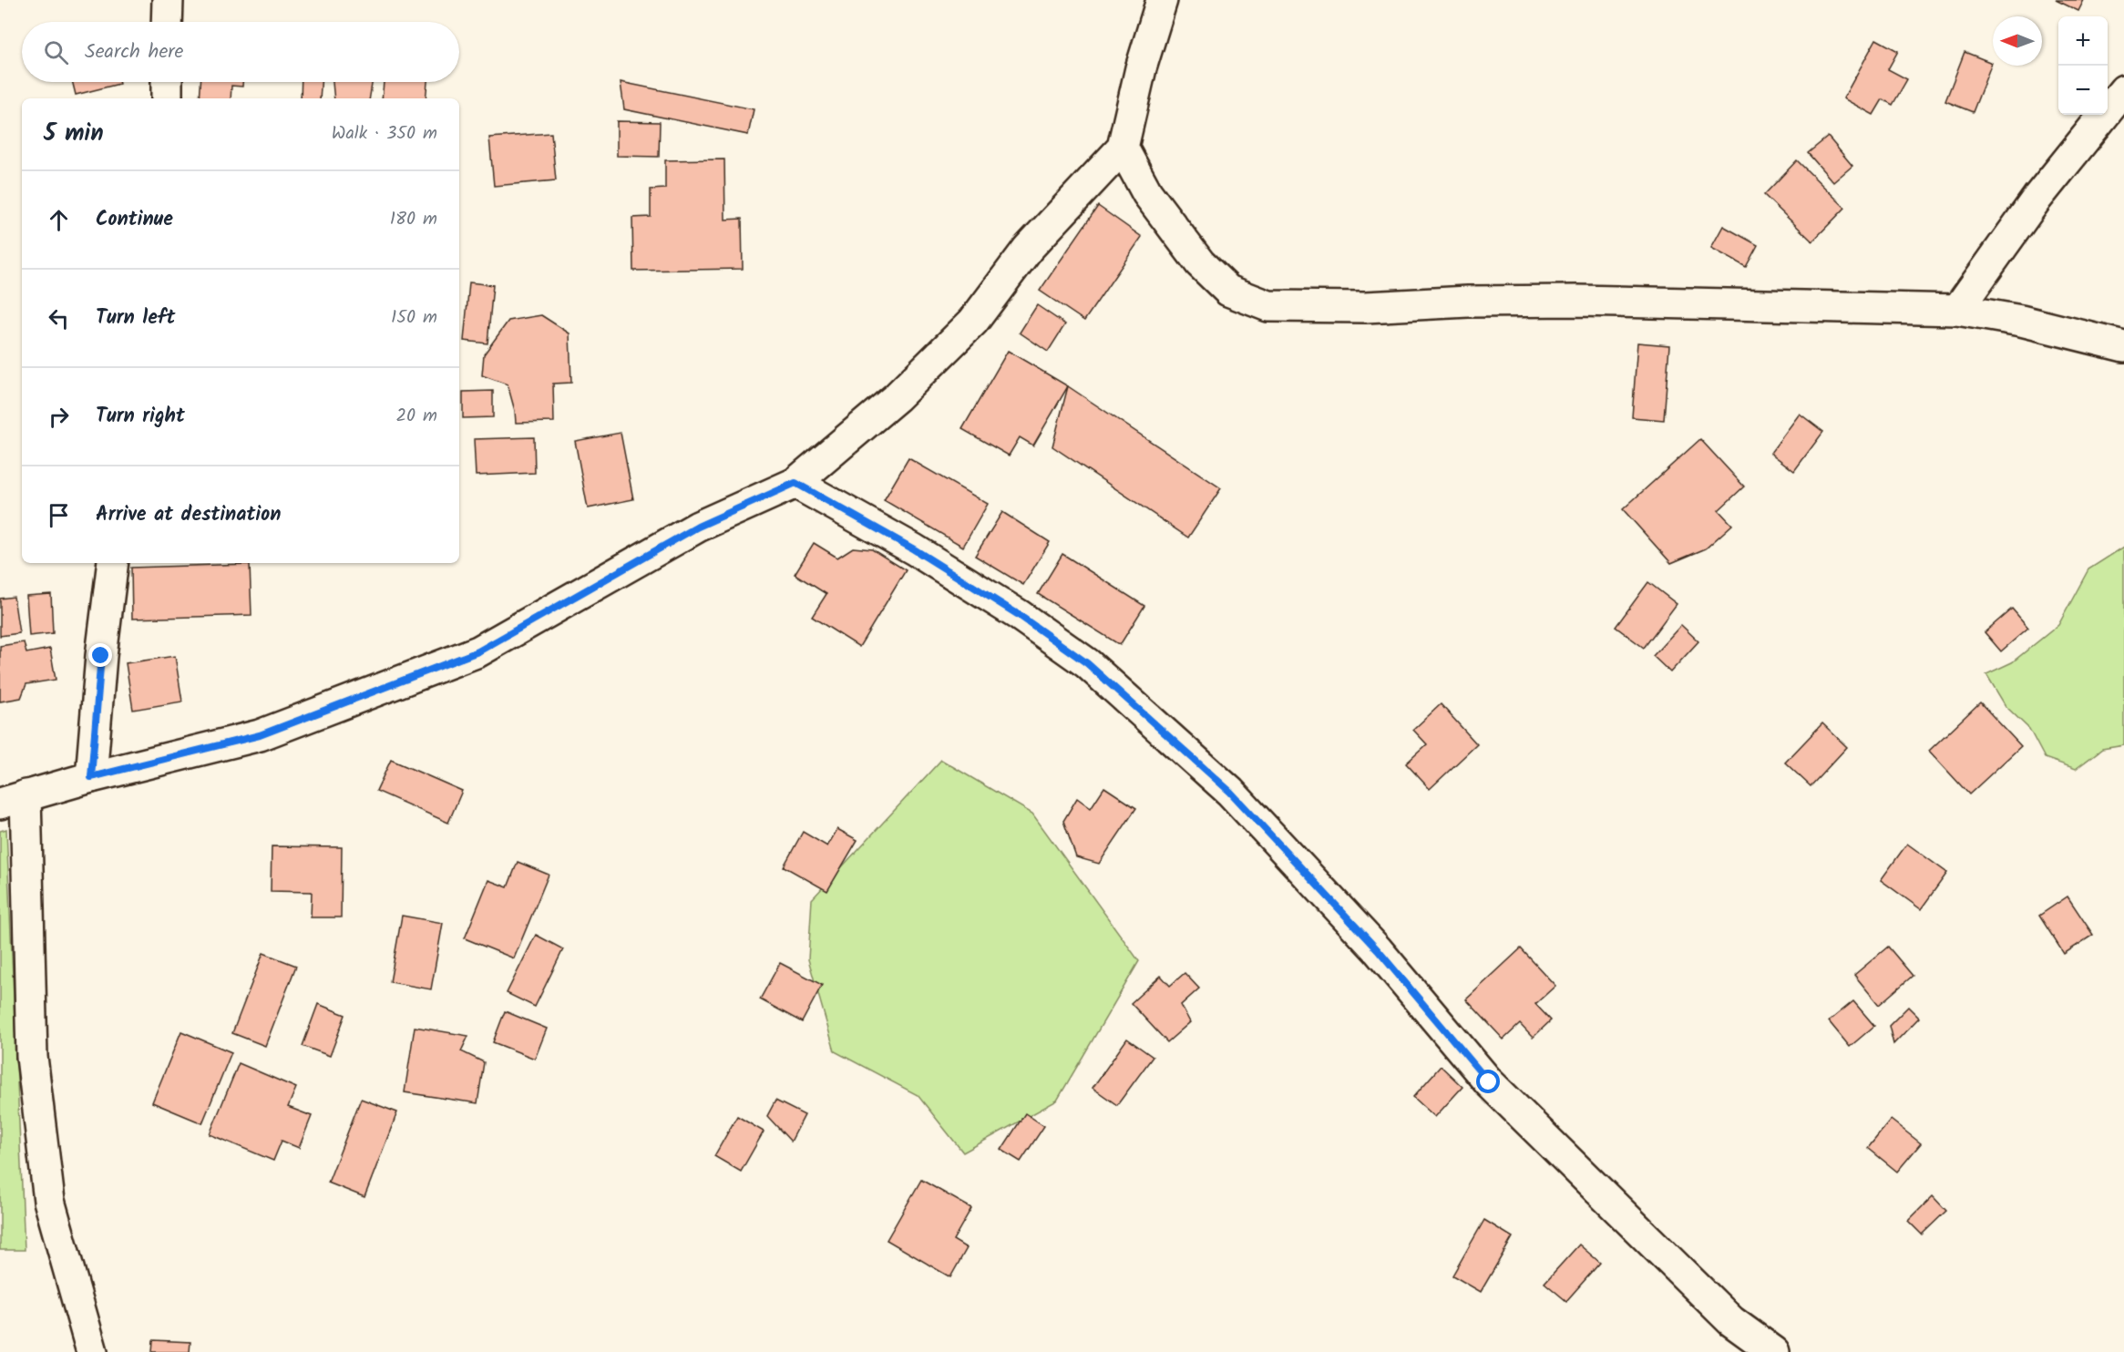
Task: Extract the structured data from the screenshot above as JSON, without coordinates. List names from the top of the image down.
{
  "north": "left",
  "page": {
    "map_buttons": ["+", "−"],
    "search": "Search here",
    "heading": ["5 min", "Walk · 350 m"],
    "list": [
      ["Continue", "180 m"],
      ["Turn left", "150 m"],
      ["Turn right", "20 m"],
      "Arrive at destination"
    ]
  }
}
